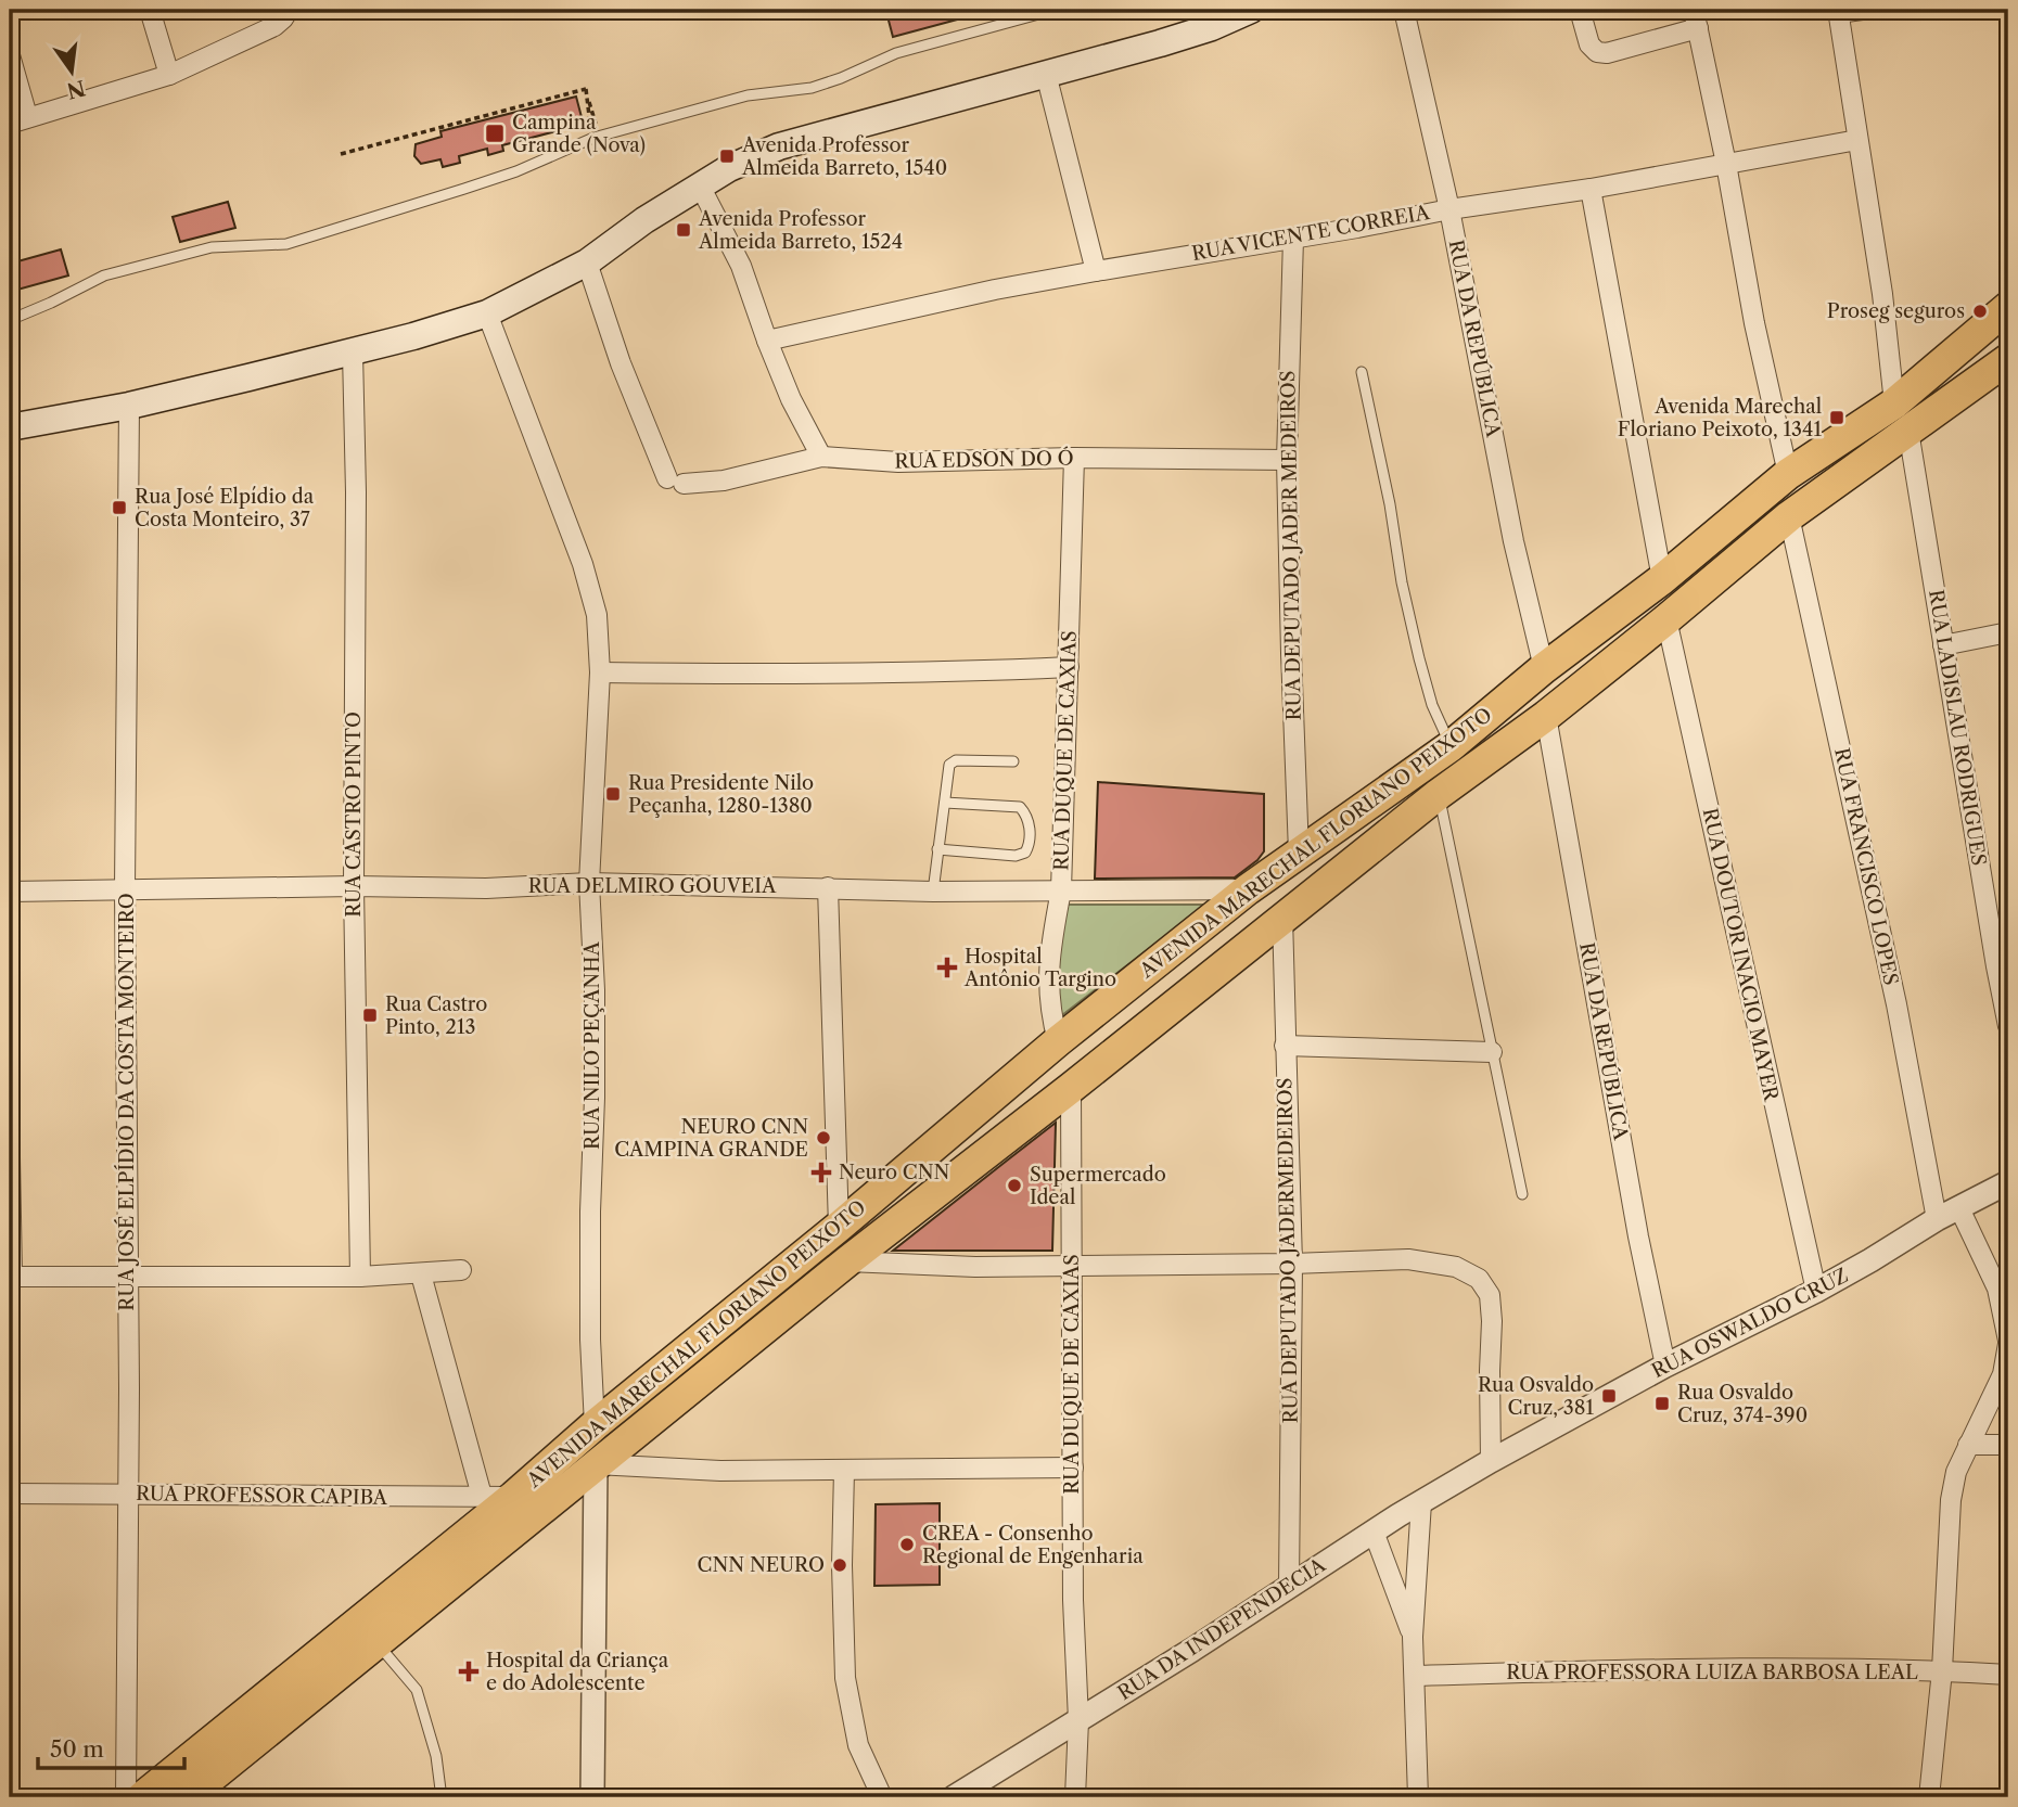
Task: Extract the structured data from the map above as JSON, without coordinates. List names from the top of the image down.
{
  "streets": {
    "main road": ["AVENIDA MARECHAL FLORIANO PEIXOTO", "RUA NILO PEÇANHA"],
    "street": [
      "RUA VICENTE CORREIA",
      "RUA DA REPÚBLICA",
      "RUA EDSON DO Ó",
      "RUA DEPUTADO JADER MEDEIROS",
      "RUA LADISLAU RODRIGUES",
      "RUA DUQUE DE CAXIAS",
      "RUA CASTRO PINTO",
      "RUA FRANCISCO LOPES",
      "RUA DELMIRO GOUVEIA",
      "RUA DOUTOR INACIO MAYER",
      "RUA JOSÉ ELPÍDIO DA COSTA MONTEIRO",
      "RUA DEPUTADO JADERMEDEIROS",
      "RUA OSWALDO CRUZ",
      "RUA PROFESSOR CAPIBA",
      "RUA DA INDEPENDECIA",
      "RUA PROFESSORA LUIZA BARBOSA LEAL"
    ]
  },
  "crossings": [
    ["RUA VICENTE CORREIA", "RUA DA REPÚBLICA"],
    ["RUA VICENTE CORREIA", "RUA DEPUTADO JADER MEDEIROS"],
    ["RUA DA REPÚBLICA", "AVENIDA MARECHAL FLORIANO PEIXOTO"],
    ["RUA DA REPÚBLICA", "RUA OSWALDO CRUZ"],
    ["RUA EDSON DO Ó", "RUA DEPUTADO JADER MEDEIROS"],
    ["RUA EDSON DO Ó", "RUA DUQUE DE CAXIAS"],
    ["RUA DEPUTADO JADER MEDEIROS", "AVENIDA MARECHAL FLORIANO PEIXOTO"],
    ["RUA LADISLAU RODRIGUES", "AVENIDA MARECHAL FLORIANO PEIXOTO"],
    ["RUA DUQUE DE CAXIAS", "AVENIDA MARECHAL FLORIANO PEIXOTO"],
    ["RUA DUQUE DE CAXIAS", "RUA DELMIRO GOUVEIA"],
    ["RUA DUQUE DE CAXIAS", "RUA DA INDEPENDECIA"],
    ["RUA CASTRO PINTO", "RUA DELMIRO GOUVEIA"],
    ["AVENIDA MARECHAL FLORIANO PEIXOTO", "RUA FRANCISCO LOPES"],
    ["AVENIDA MARECHAL FLORIANO PEIXOTO", "RUA DELMIRO GOUVEIA"],
    ["AVENIDA MARECHAL FLORIANO PEIXOTO", "RUA DOUTOR INACIO MAYER"],
    ["AVENIDA MARECHAL FLORIANO PEIXOTO", "RUA NILO PEÇANHA"],
    ["AVENIDA MARECHAL FLORIANO PEIXOTO", "RUA DEPUTADO JADERMEDEIROS"],
    ["AVENIDA MARECHAL FLORIANO PEIXOTO", "RUA PROFESSOR CAPIBA"],
    ["RUA FRANCISCO LOPES", "RUA OSWALDO CRUZ"],
    ["RUA DELMIRO GOUVEIA", "RUA NILO PEÇANHA"],
    ["RUA DELMIRO GOUVEIA", "RUA JOSÉ ELPÍDIO DA COSTA MONTEIRO"],
    ["RUA DOUTOR INACIO MAYER", "RUA OSWALDO CRUZ"],
    ["RUA JOSÉ ELPÍDIO DA COSTA MONTEIRO", "RUA PROFESSOR CAPIBA"],
    ["RUA DEPUTADO JADERMEDEIROS", "RUA DA INDEPENDECIA"],
    ["RUA OSWALDO CRUZ", "RUA DA INDEPENDECIA"]
  ],
  "places": {
    "transit": [
      "Campina Grande (Nova)",
      "Avenida Professor Almeida Barreto, 1540",
      "Avenida Professor Almeida Barreto, 1524",
      "Avenida Marechal Floriano Peixoto, 1341",
      "Rua José Elpídio da Costa Monteiro, 37",
      "Rua Presidente Nilo Peçanha, 1280-1380",
      "Rua Castro Pinto, 213",
      "Rua Osvaldo Cruz, 381",
      "Rua Osvaldo Cruz, 374-390"
    ],
    "other": [
      "Proseg seguros",
      "NEURO CNN CAMPINA GRANDE",
      "Supermercado Ideal",
      "CREA - Consenho Regional de Engenharia",
      "CNN NEURO"
    ],
    "health": ["Hospital Antônio Targino", "Neuro CNN", "Hospital da Criança e do Adolescente"]
  },
  "scale_bar": "50 m",
  "north": "bottom"
}
